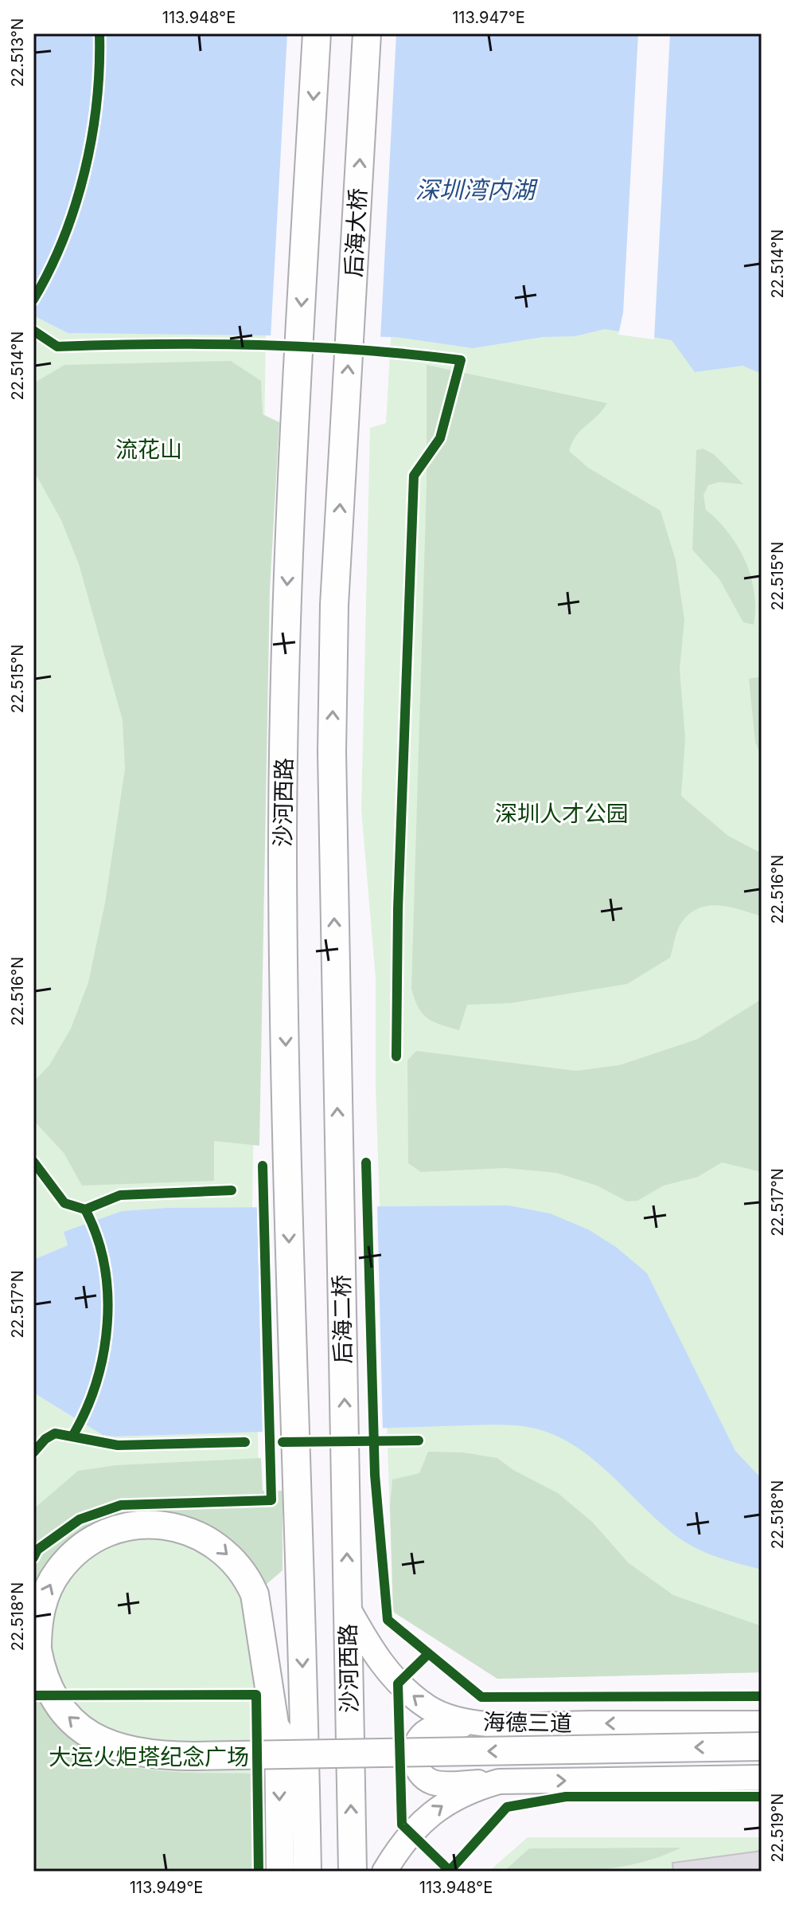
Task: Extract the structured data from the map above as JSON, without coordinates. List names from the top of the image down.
{
  "streets": {
    "main road": [
      "后海大桥",
      "沙河西路",
      "后海二桥",
      "海德三道"
    ]
  },
  "crossings": [
    ["后海大桥", "后海二桥"],
    ["沙河西路", "后海二桥"],
    ["沙河西路", "海德三道"]
  ],
  "one_way": ["后海大桥", "后海二桥"],
  "water": ["深圳湾内湖"],
  "parks": ["流花山", "深圳人才公园", "大运火炬塔纪念广场"],
  "coordinates": [
    "113.948°E",
    "113.947°E",
    "22.513°N",
    "22.514°N",
    "22.515°N",
    "22.516°N",
    "22.517°N",
    "22.518°N",
    "22.519°N",
    "113.949°E"
  ]
}
